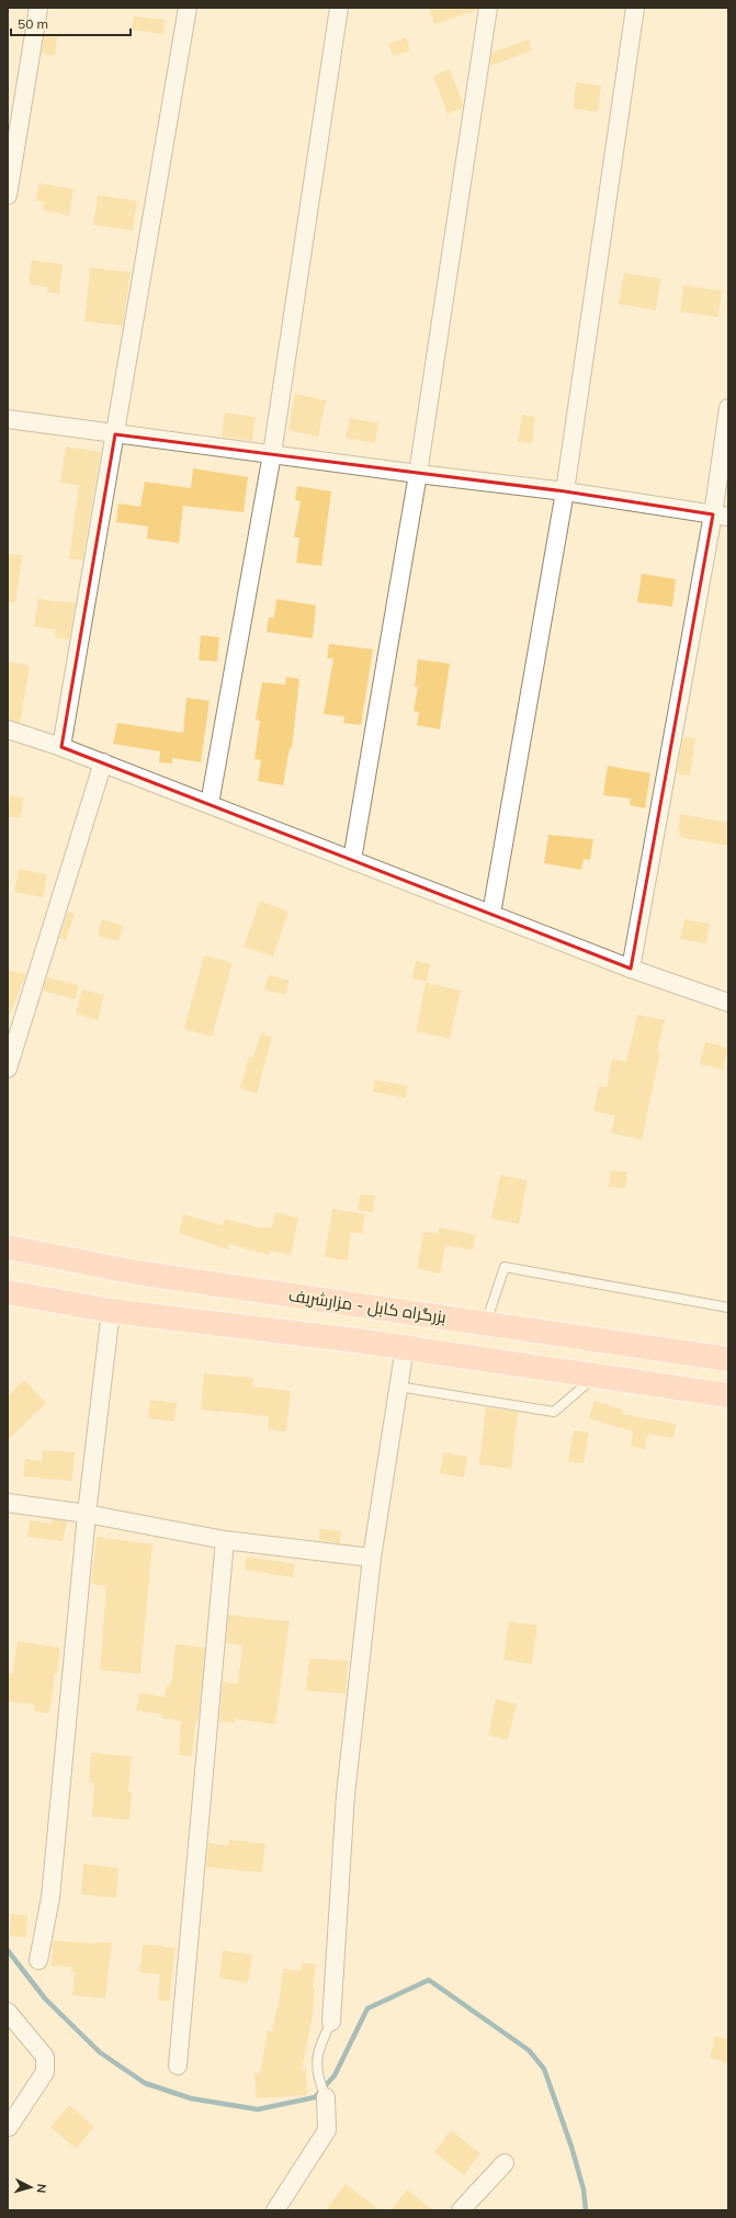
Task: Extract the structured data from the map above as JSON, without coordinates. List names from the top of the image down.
{
  "streets": {
    "highway": ["بزرگراه کابل - مزارشریف"]
  },
  "scale_bar": "50 m",
  "north": "right"
}
